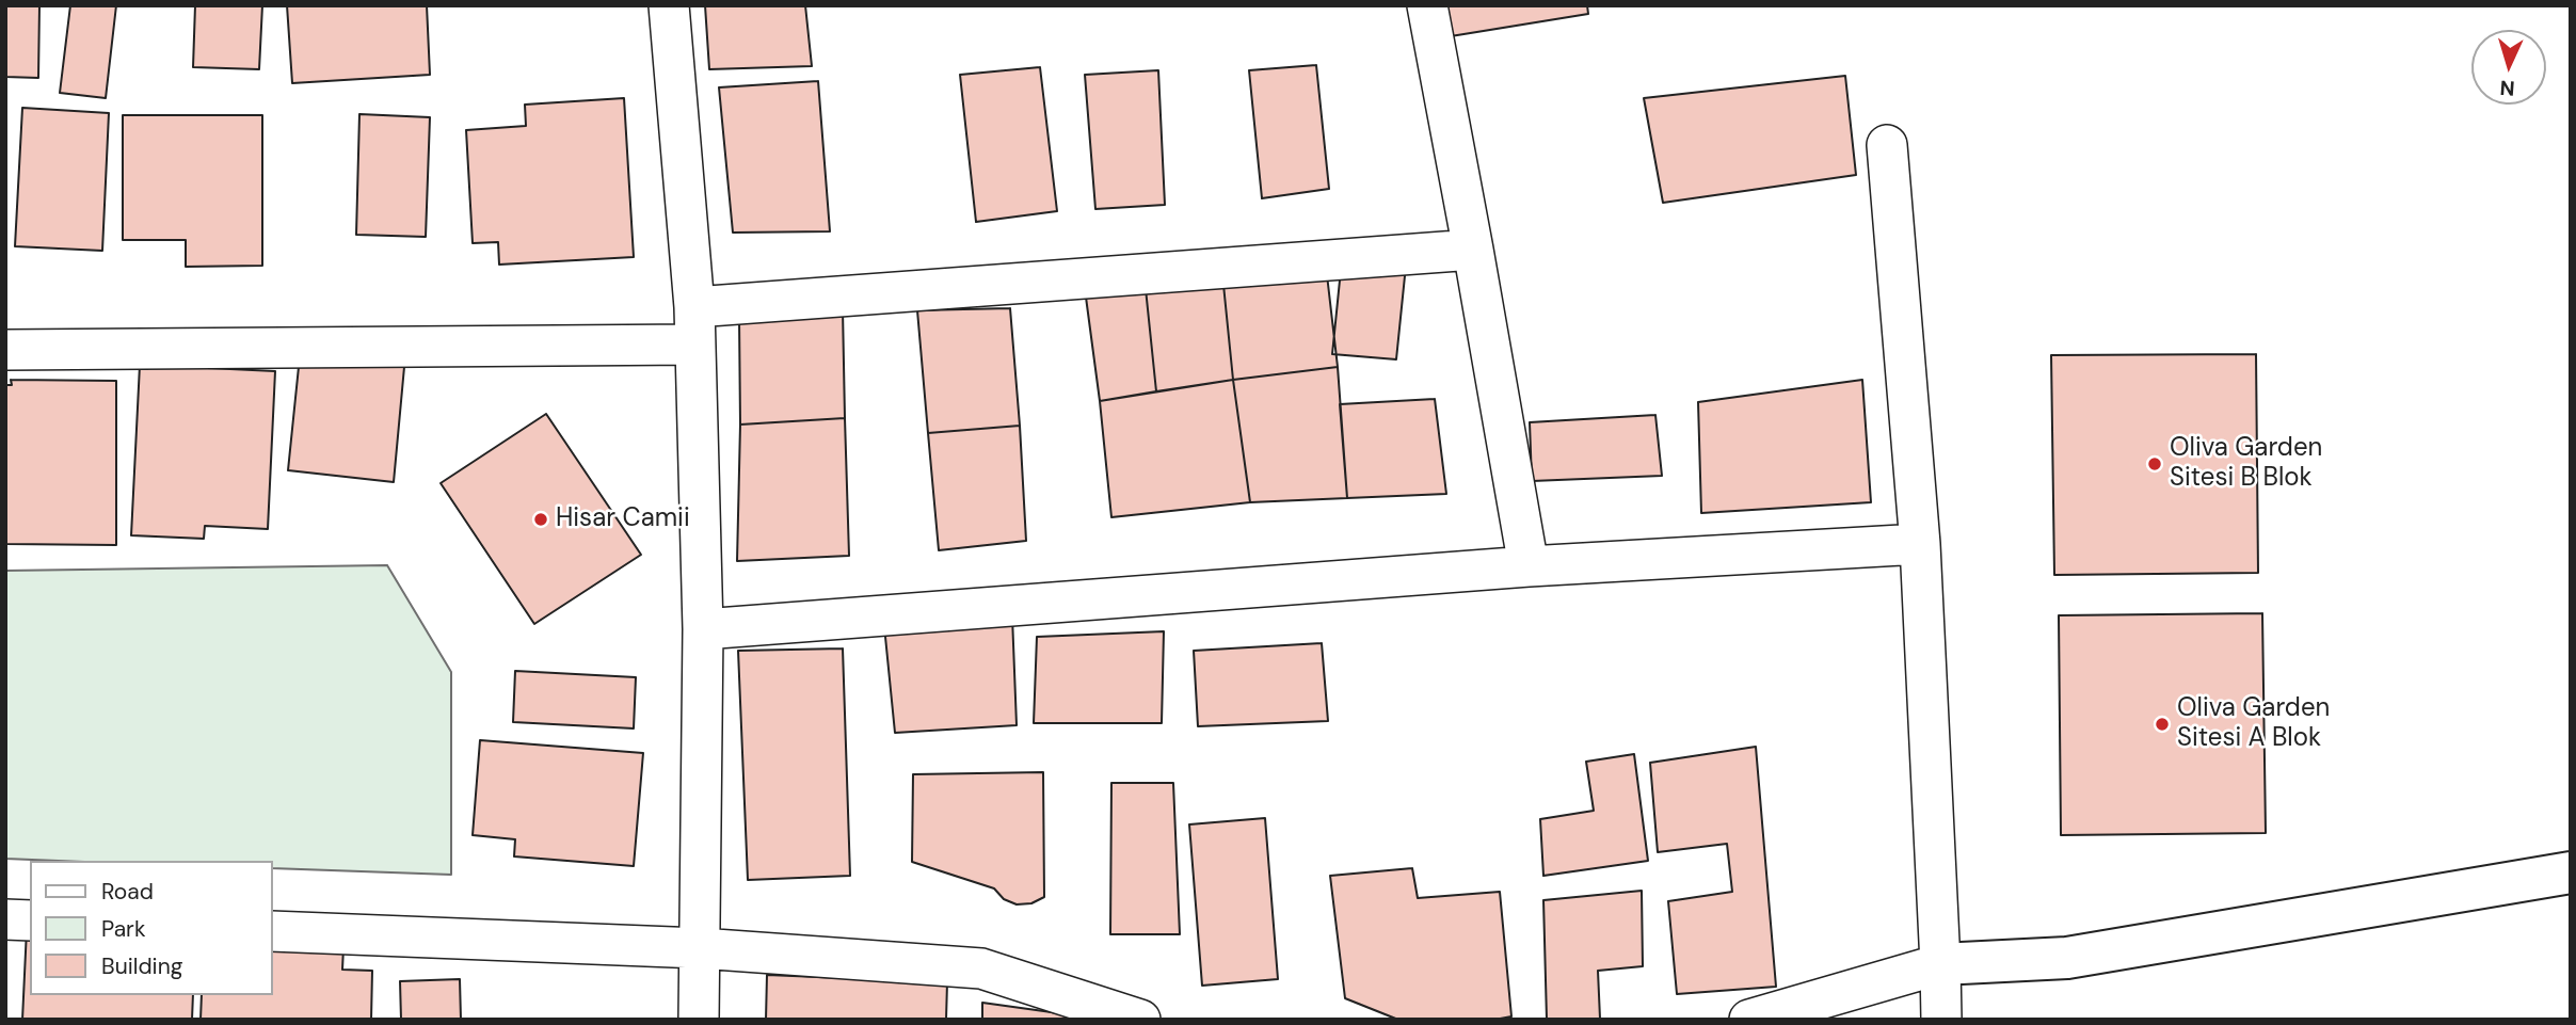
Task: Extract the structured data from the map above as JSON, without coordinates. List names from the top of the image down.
{
  "places": ["Oliva Garden Sitesi B Blok", "Hisar Camii", "Oliva Garden Sitesi A Blok"],
  "legend": ["Road", "Park", "Building"],
  "north": "bottom"
}
